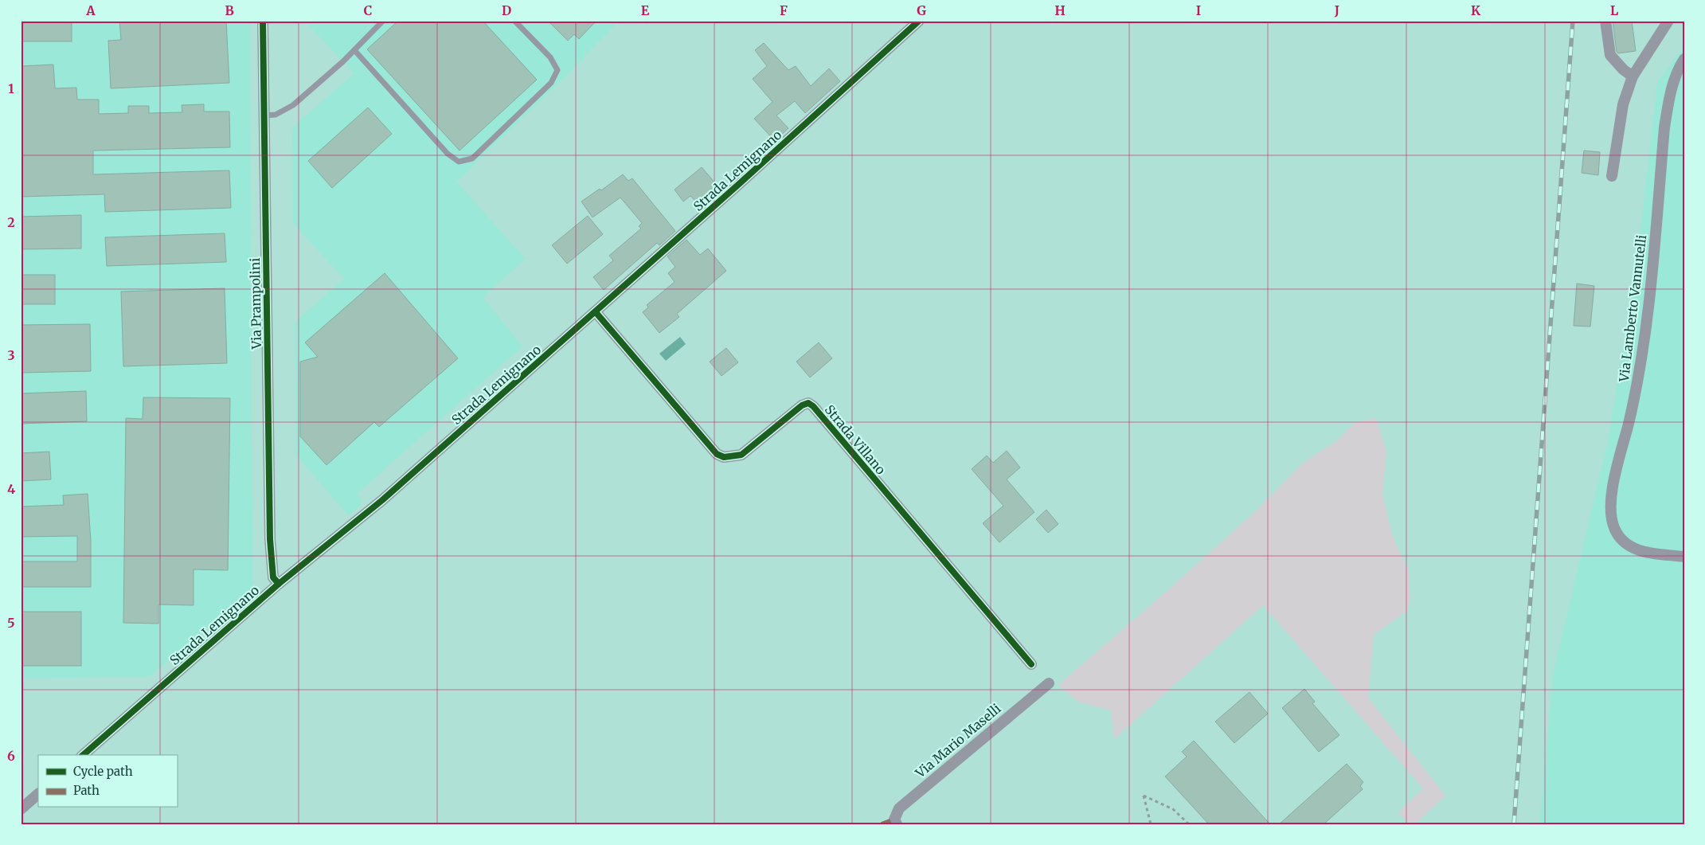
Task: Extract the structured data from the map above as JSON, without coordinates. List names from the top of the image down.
{
  "streets": {
    "street": [
      "Strada Lemignano",
      "Via Prampolini",
      "Via Lamberto Vannutelli",
      "Strada Villano",
      "Via Mario Maselli"
    ]
  },
  "crossings": [
    ["Strada Lemignano", "Via Prampolini"],
    ["Strada Lemignano", "Strada Villano"]
  ],
  "legend": ["Cycle path", "Path"],
  "grid": {
    "columns": [
      "A",
      "B",
      "C",
      "D",
      "E",
      "F",
      "G",
      "H",
      "I",
      "J",
      "K",
      "L"
    ],
    "rows": [
      "1",
      "2",
      "3",
      "4",
      "5",
      "6"
    ]
  }
}
